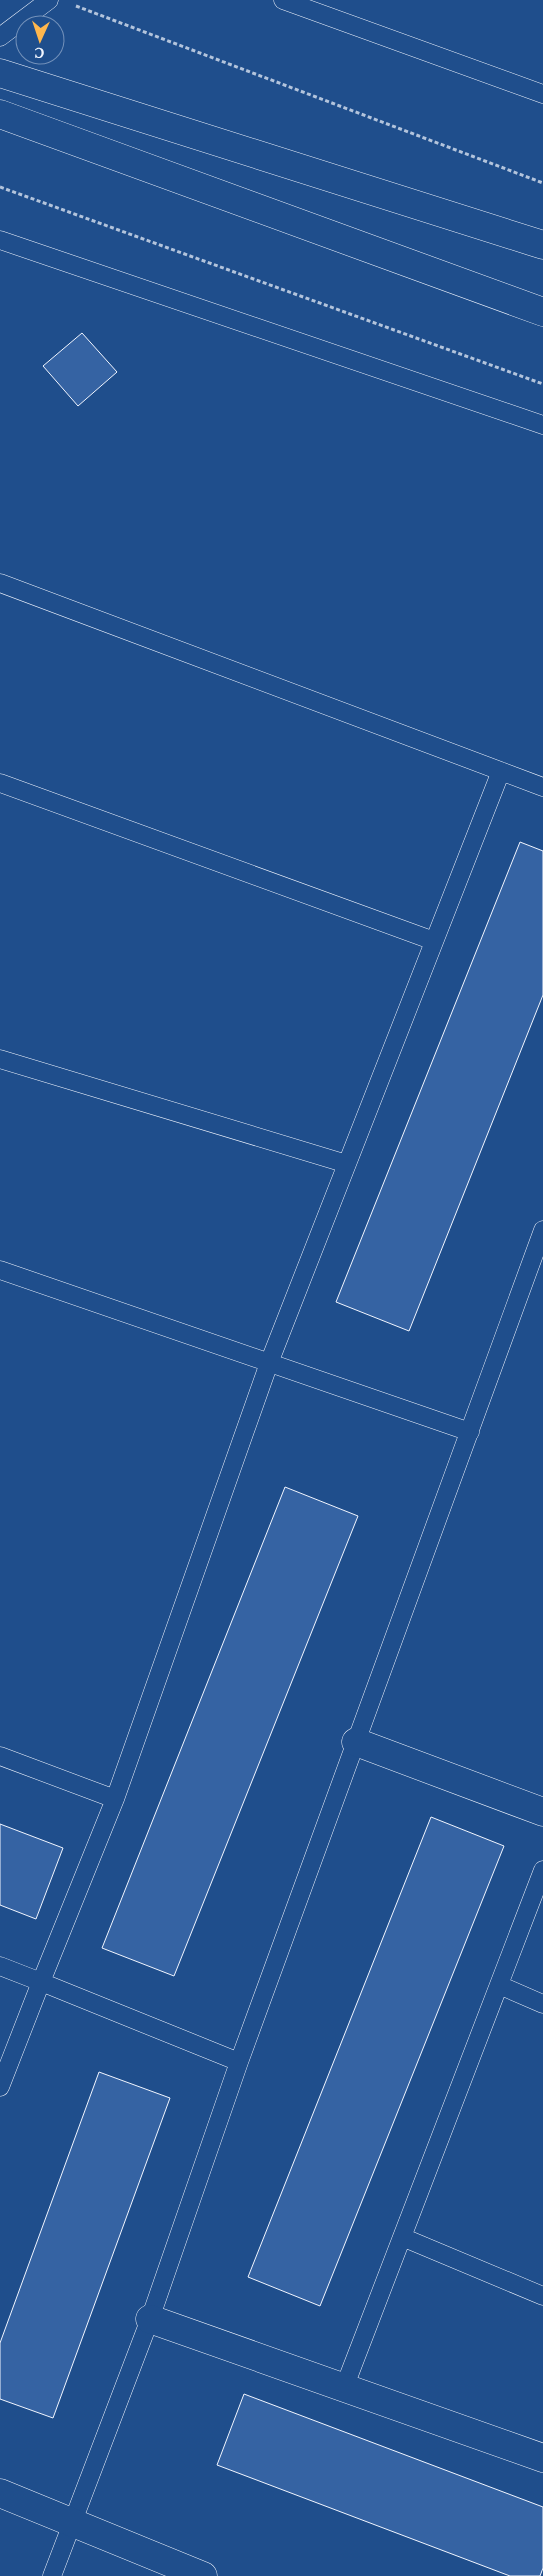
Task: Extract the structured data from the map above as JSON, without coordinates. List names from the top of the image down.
{
  "north": "bottom"
}
